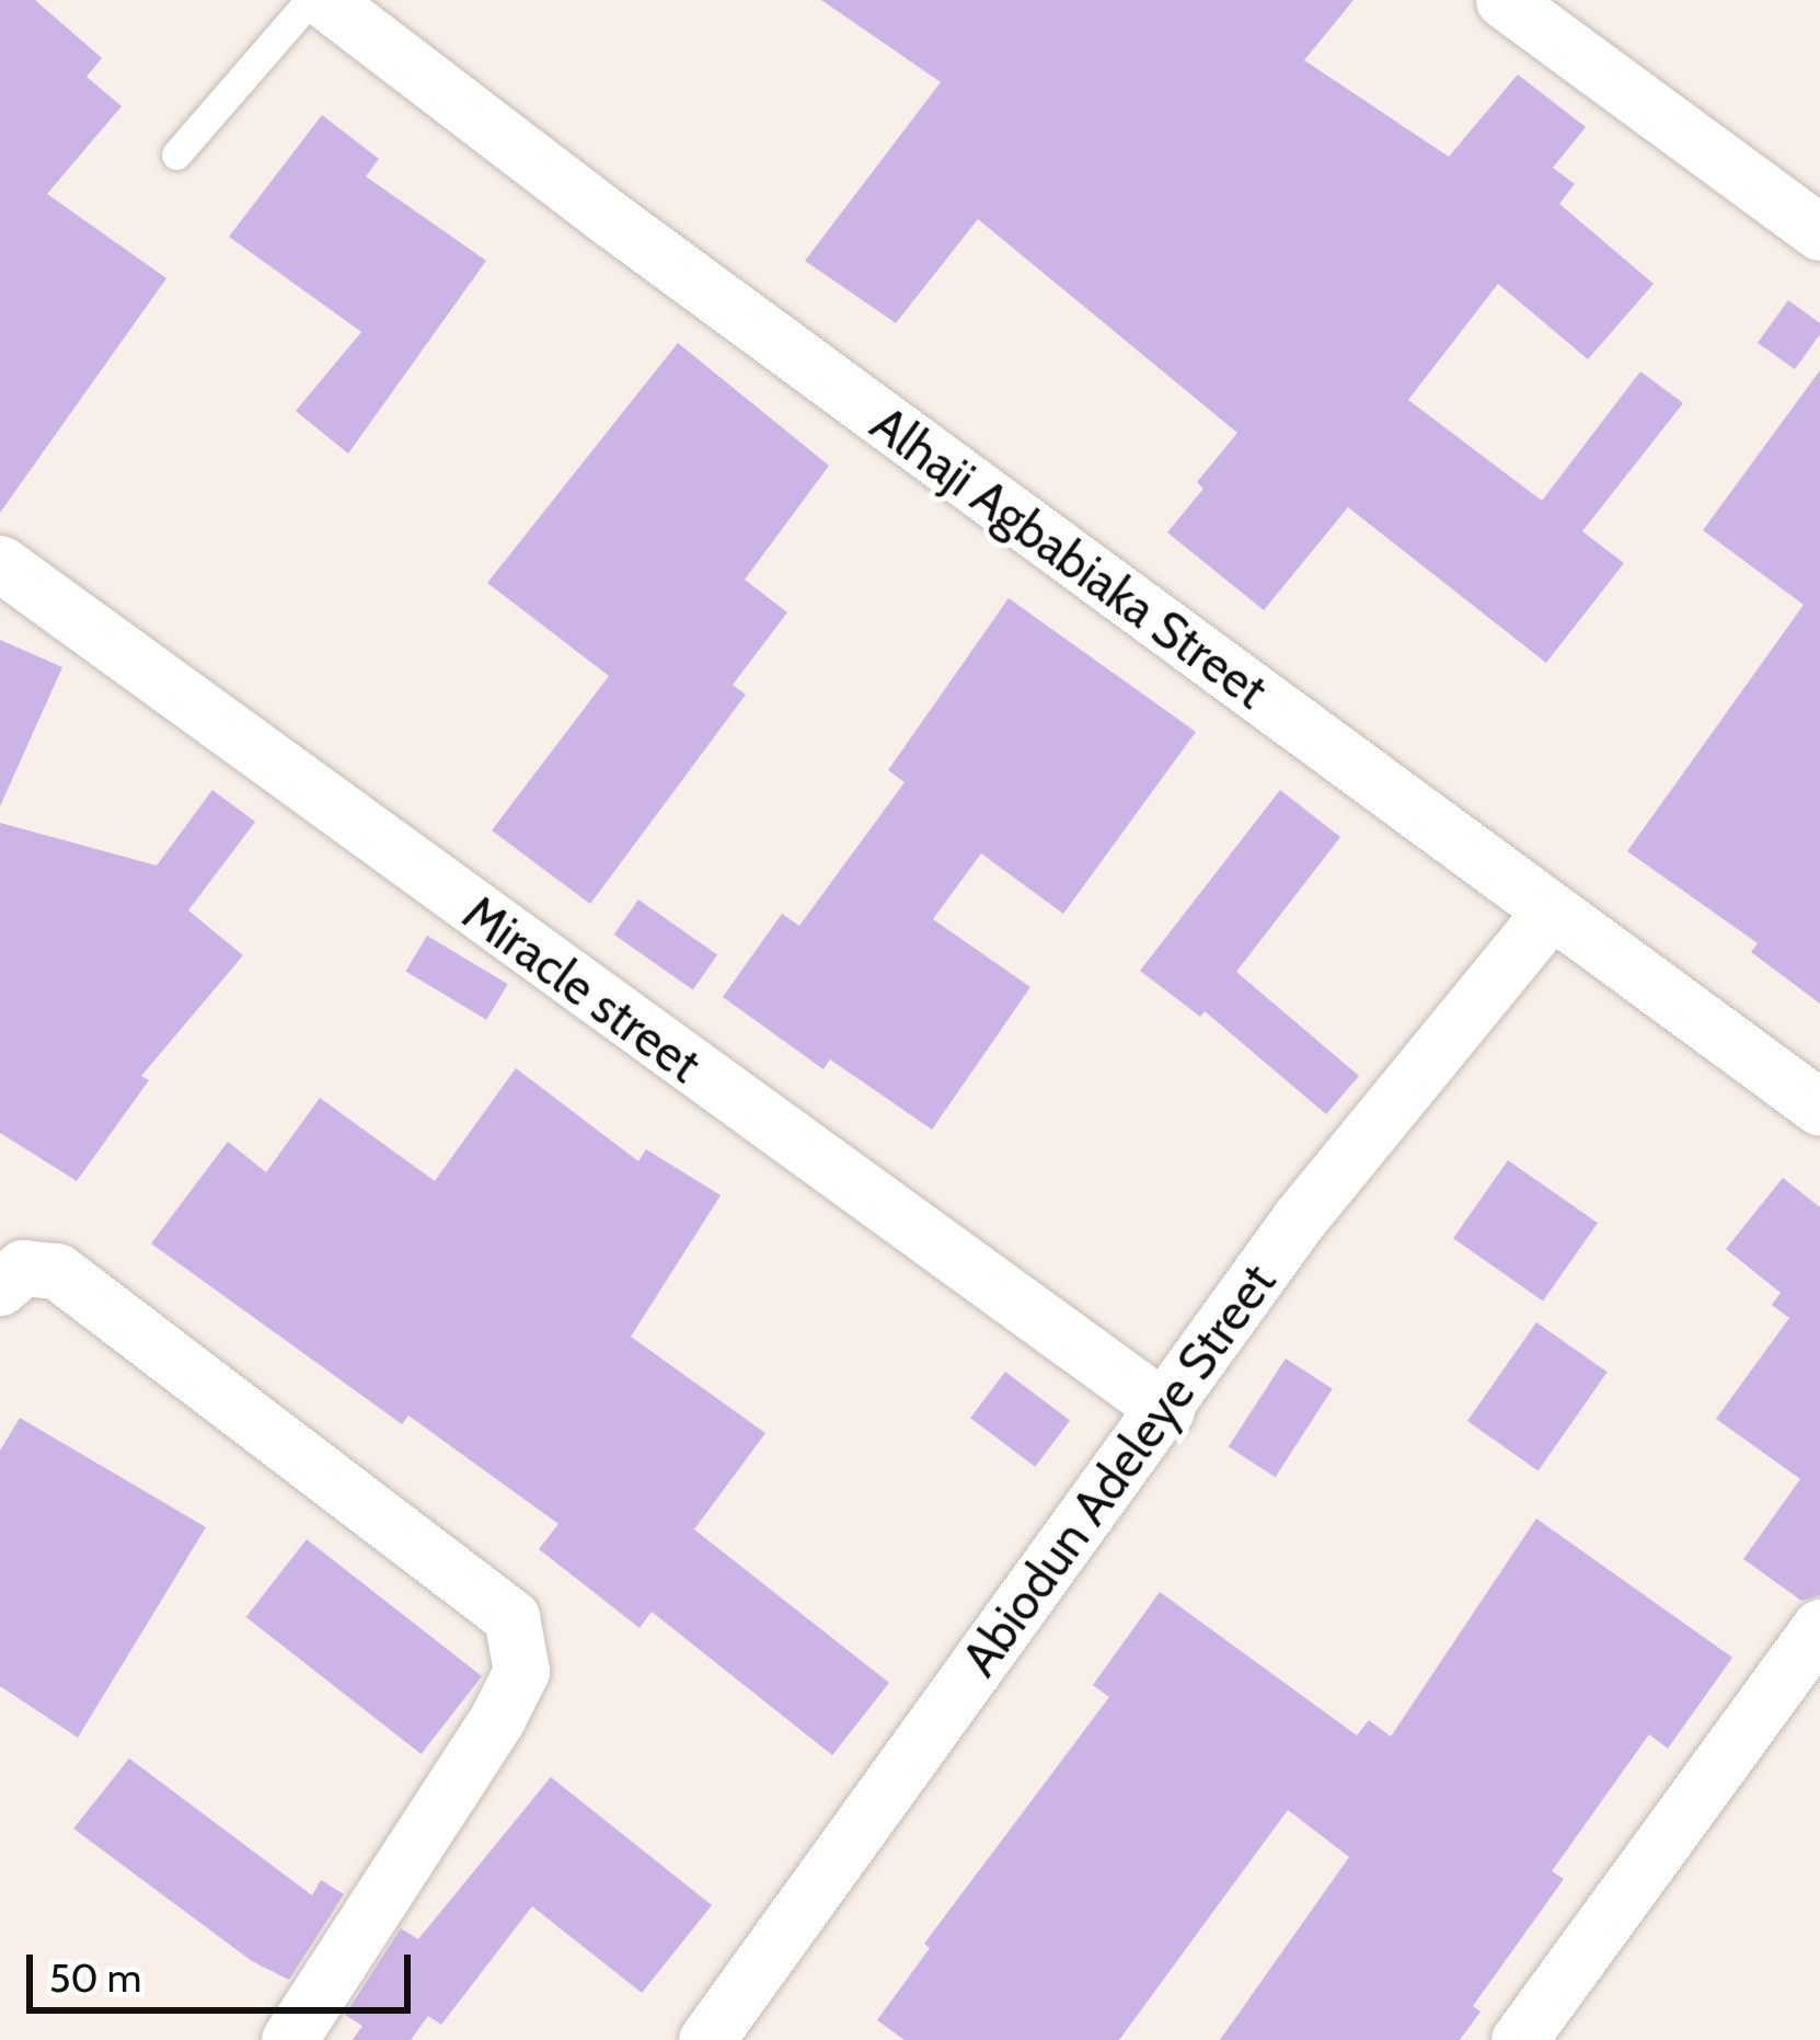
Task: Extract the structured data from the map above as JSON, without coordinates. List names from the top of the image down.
{
  "streets": {
    "street": ["Alhaji Agbabiaka Street", "Miracle street", "Abiodun Adeleye Street"]
  },
  "crossings": [
    ["Alhaji Agbabiaka Street", "Abiodun Adeleye Street"],
    ["Miracle street", "Abiodun Adeleye Street"]
  ],
  "scale_bar": "50 m"
}
